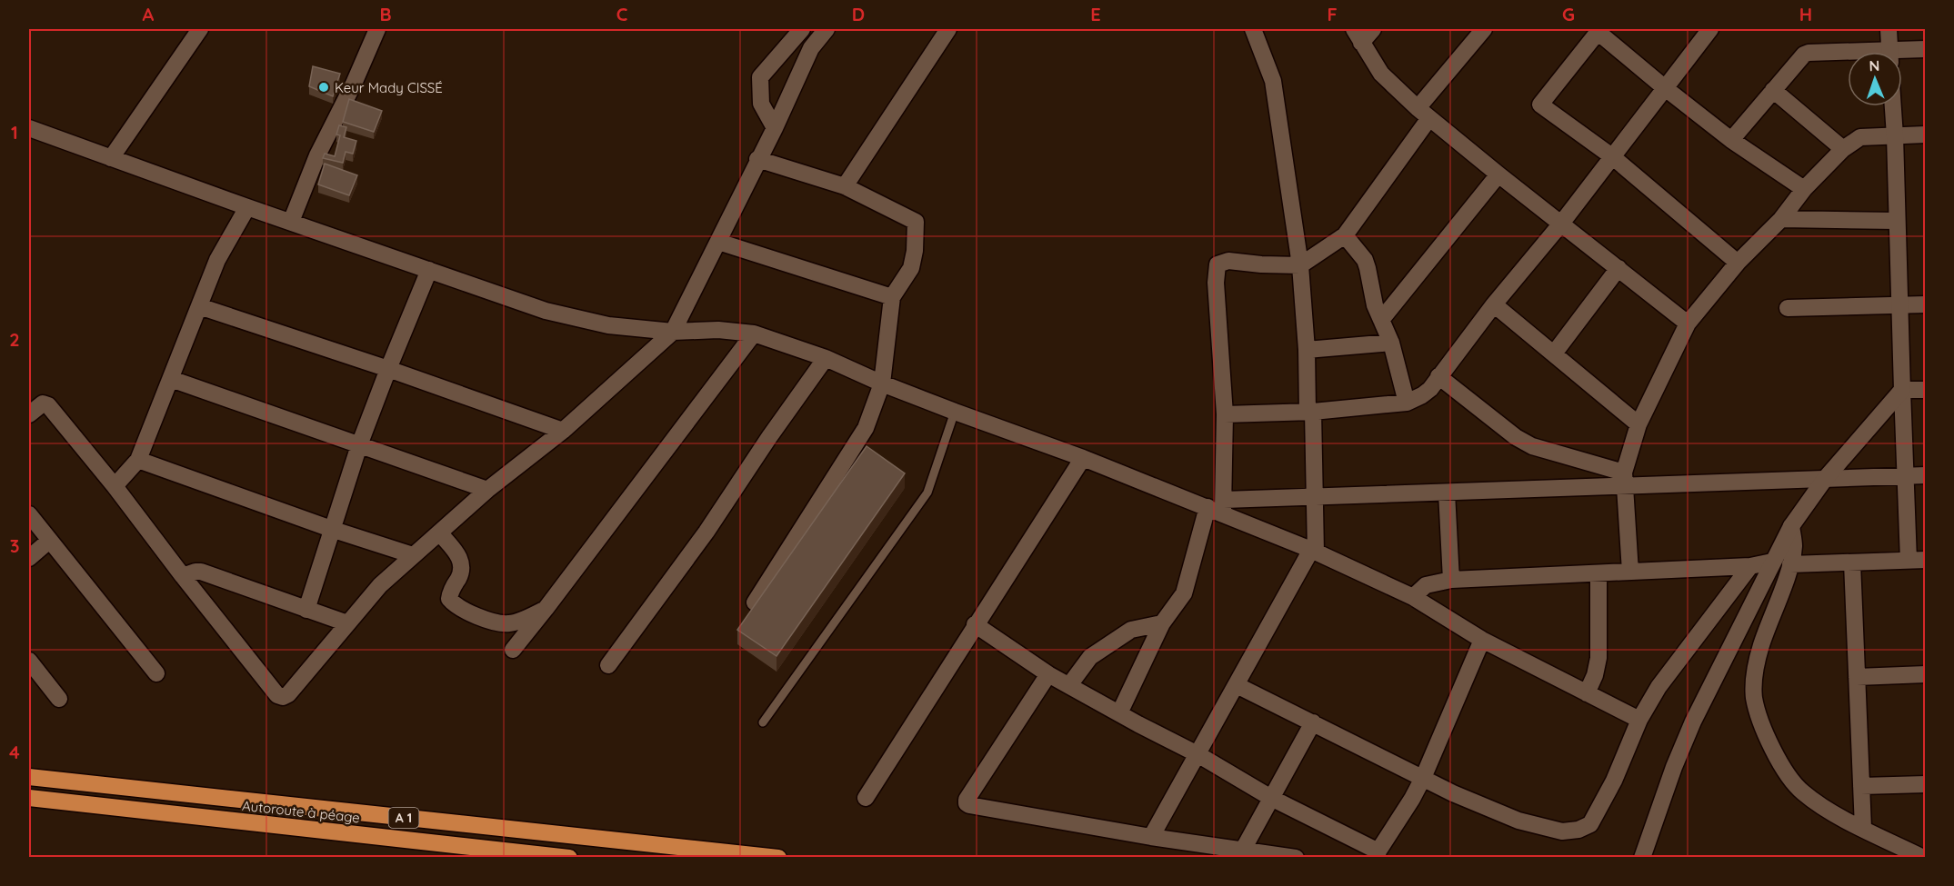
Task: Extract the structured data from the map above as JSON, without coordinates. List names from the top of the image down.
{
  "streets": {
    "highway": ["Autoroute à péage", "A 1"]
  },
  "places": ["Keur Mady CISSÉ"],
  "north": "top",
  "grid": {
    "columns": [
      "A",
      "B",
      "C",
      "D",
      "E",
      "F",
      "G",
      "H"
    ],
    "rows": [
      "1",
      "2",
      "3",
      "4"
    ]
  }
}
